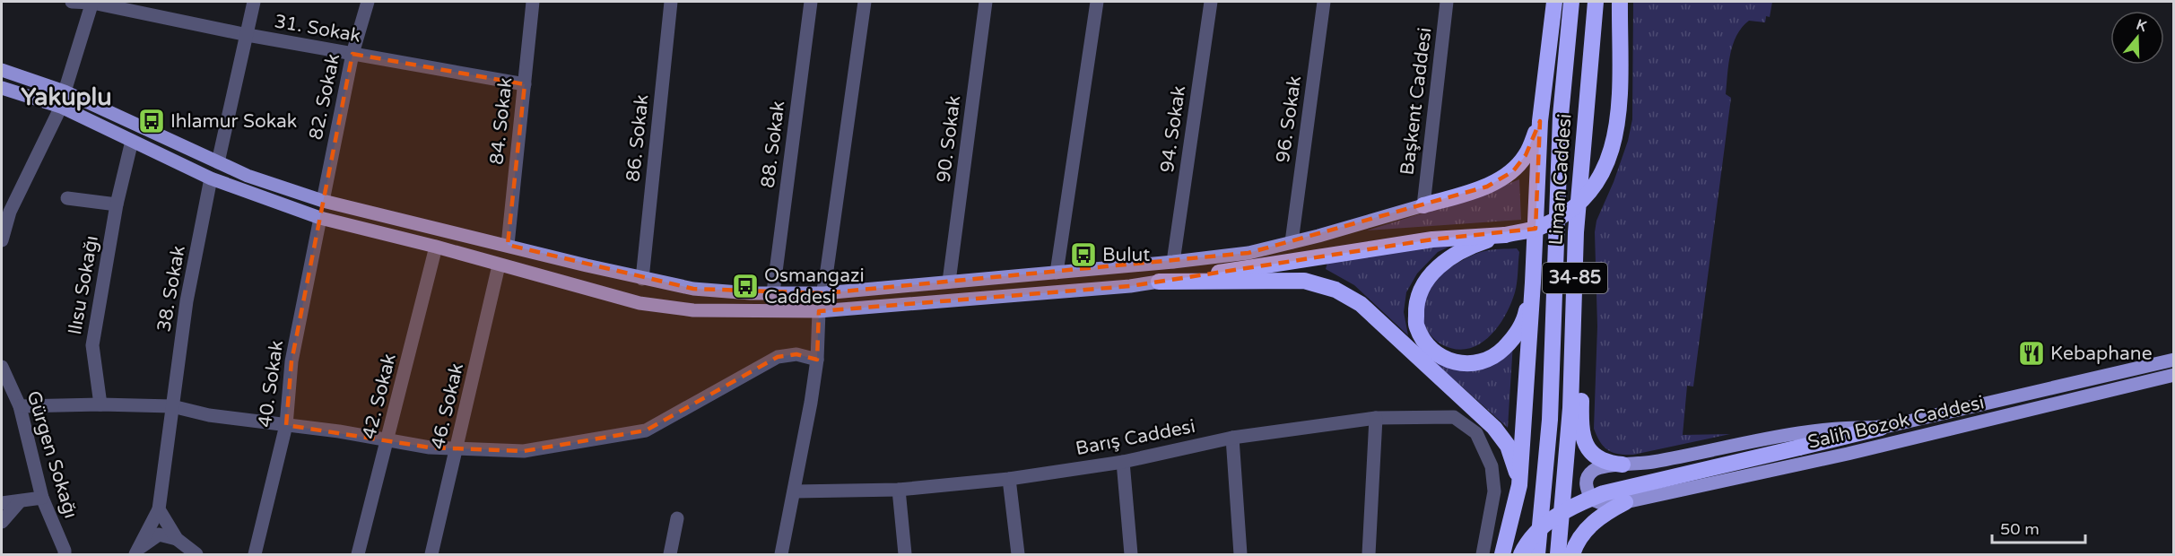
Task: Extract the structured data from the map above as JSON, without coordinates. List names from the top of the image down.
{
  "streets": {
    "highway": ["Liman Caddesi", "34-85"],
    "main road": ["Salih Bozok Caddesi"],
    "street": [
      "31. Sokak",
      "82. Sokak",
      "Başkent Caddesi",
      "96. Sokak",
      "84. Sokak",
      "94. Sokak",
      "86. Sokak",
      "90. Sokak",
      "88. Sokak",
      "Ilısu Sokağı",
      "38. Sokak",
      "40. Sokak",
      "42. Sokak",
      "46. Sokak",
      "Barış Caddesi",
      "Gürgen Sokağı"
    ]
  },
  "crossings": [
    ["31. Sokak", "82. Sokak"],
    ["31. Sokak", "84. Sokak"]
  ],
  "districts": ["Yakuplu"],
  "places": {
    "bus stop": ["Ihlamur Sokak", "Bulut", "Osmangazi Caddesi"],
    "restaurant": ["Kebaphane"]
  },
  "scale_bar": "50 m",
  "north": "top"
}
